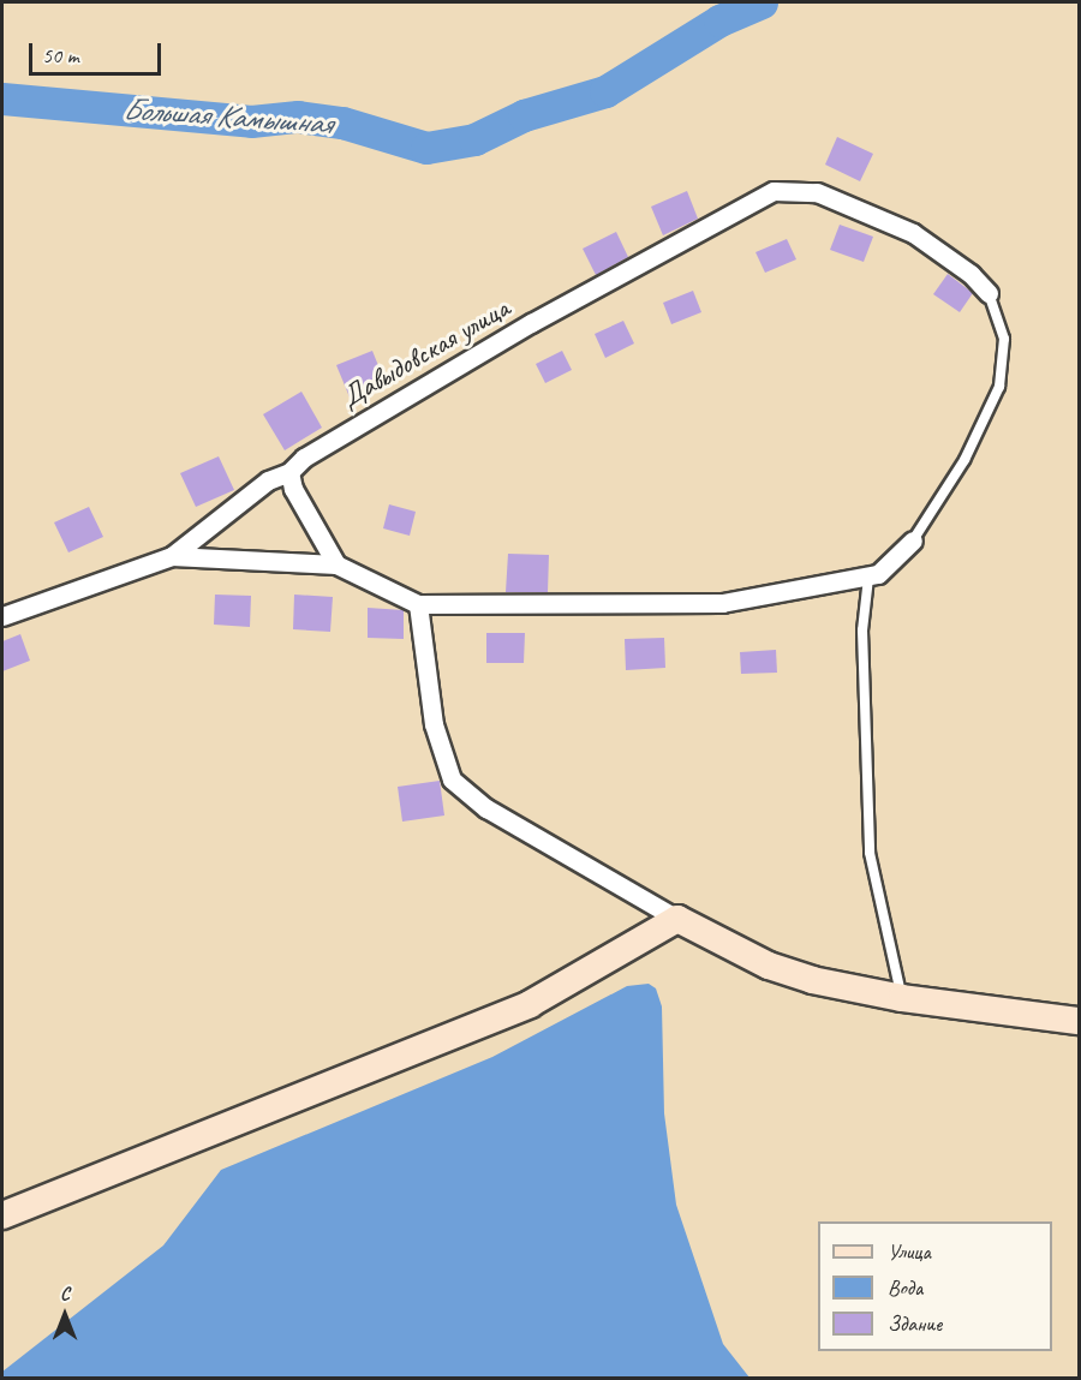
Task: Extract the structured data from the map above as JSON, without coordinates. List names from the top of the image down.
{
  "streets": {
    "street": ["Давыдовская улица"]
  },
  "water": ["Большая Камышная"],
  "legend": ["Улица", "Вода", "Здание"],
  "scale_bar": "50 m",
  "north": "top"
}
